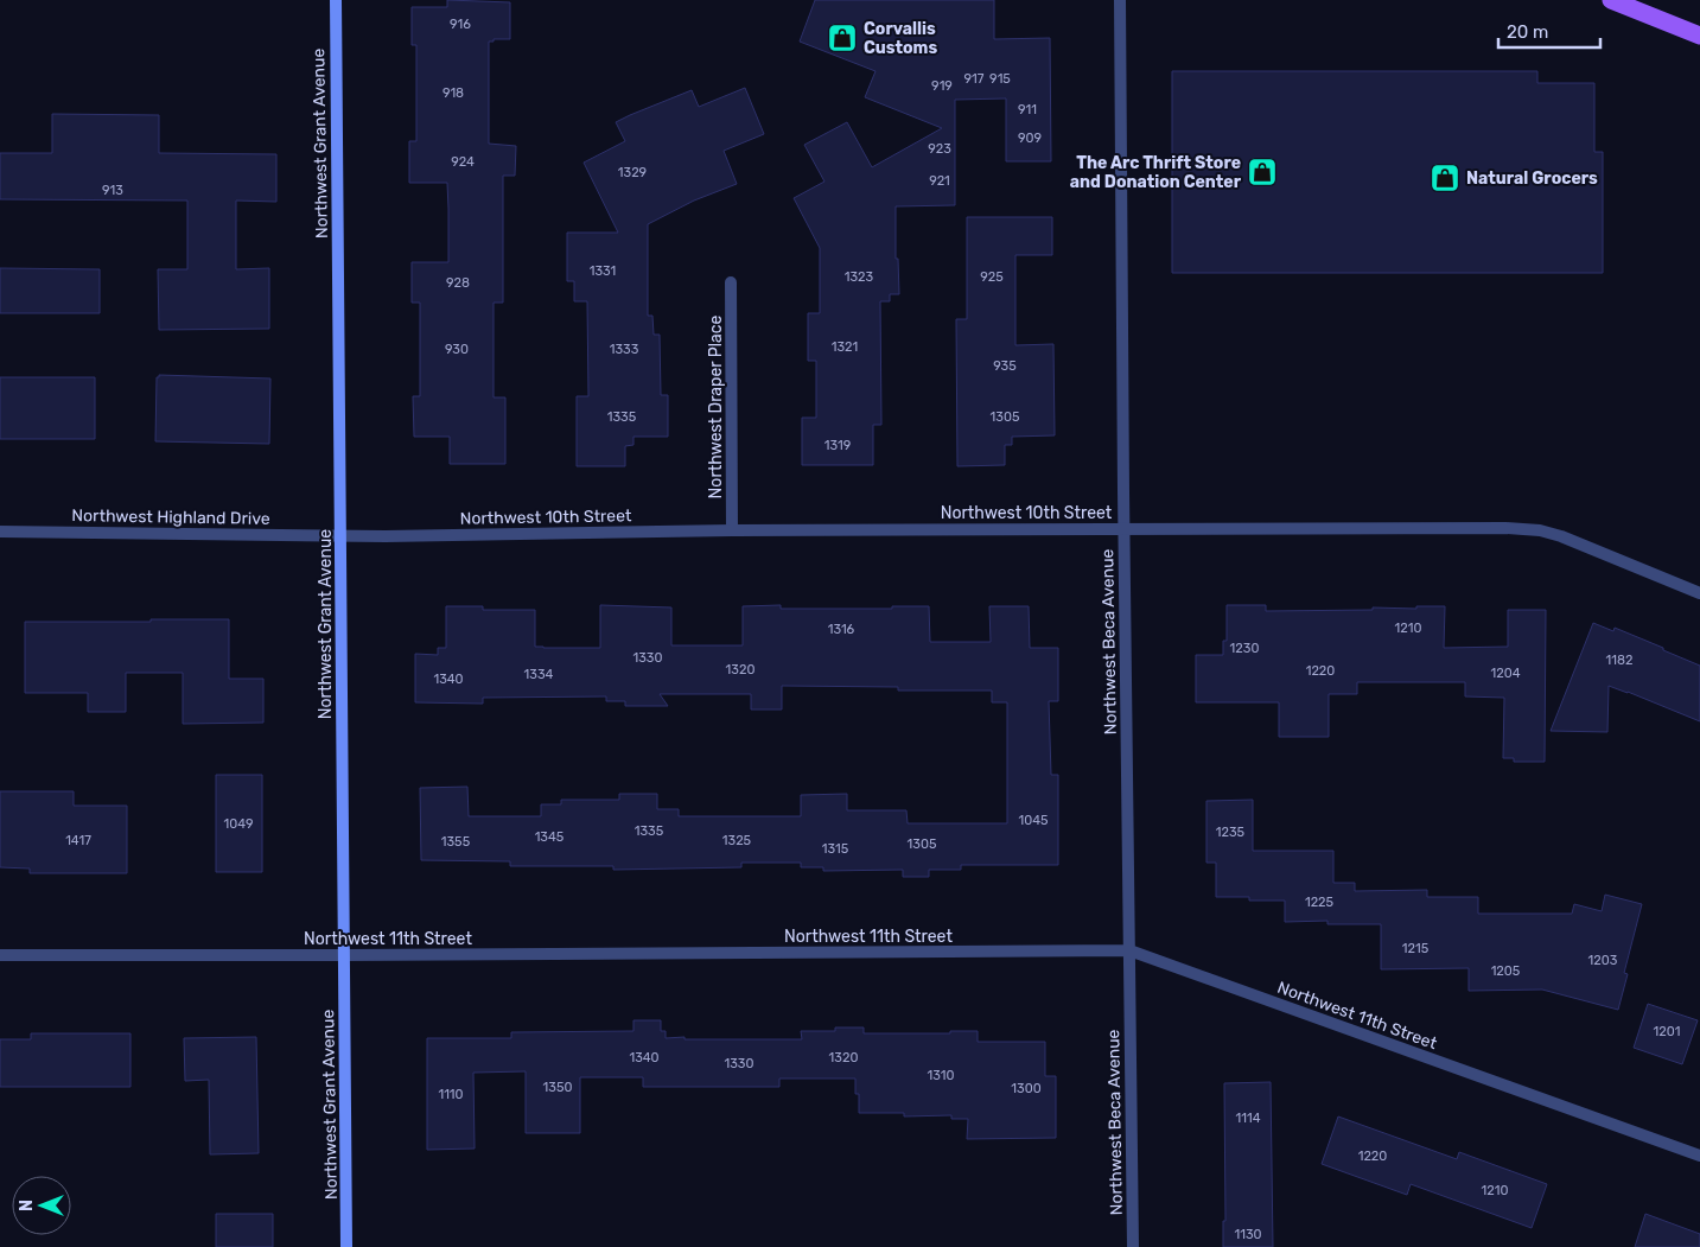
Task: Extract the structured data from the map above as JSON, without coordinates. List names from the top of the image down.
{
  "streets": {
    "main road": ["Northwest Grant Avenue"],
    "street": [
      "Northwest Draper Place",
      "Northwest 10th Street",
      "Northwest Highland Drive",
      "Northwest Beca Avenue",
      "Northwest 11th Street"
    ]
  },
  "crossings": [
    ["Northwest Grant Avenue", "Northwest 10th Street"],
    ["Northwest Grant Avenue", "Northwest Highland Drive"],
    ["Northwest Grant Avenue", "Northwest 11th Street"],
    ["Northwest Draper Place", "Northwest 10th Street"],
    ["Northwest 10th Street", "Northwest Highland Drive"],
    ["Northwest 10th Street", "Northwest Beca Avenue"],
    ["Northwest Beca Avenue", "Northwest 11th Street"]
  ],
  "places": {
    "shop": ["Corvallis Customs", "The Arc Thrift Store and Donation Center", "Natural Grocers"]
  },
  "house_numbers": [
    "916",
    "917",
    "915",
    "919",
    "918",
    "911",
    "909",
    "923",
    "924",
    "1329",
    "921",
    "913",
    "1331",
    "1323",
    "925",
    "928",
    "1321",
    "930",
    "1333",
    "935",
    "1335",
    "1305",
    "1319",
    "1210",
    "1316",
    "1230",
    "1330",
    "1182",
    "1320",
    "1220",
    "1204",
    "1334",
    "1340",
    "1045",
    "1049",
    "1335",
    "1235",
    "1345",
    "1417",
    "1325",
    "1355",
    "1305",
    "1315",
    "1225",
    "1215",
    "1203",
    "1205",
    "1201",
    "1340",
    "1320",
    "1330",
    "1310",
    "1350",
    "1300",
    "1110",
    "1114",
    "1220",
    "1210",
    "1130"
  ],
  "scale_bar": "20 m",
  "north": "left"
}
